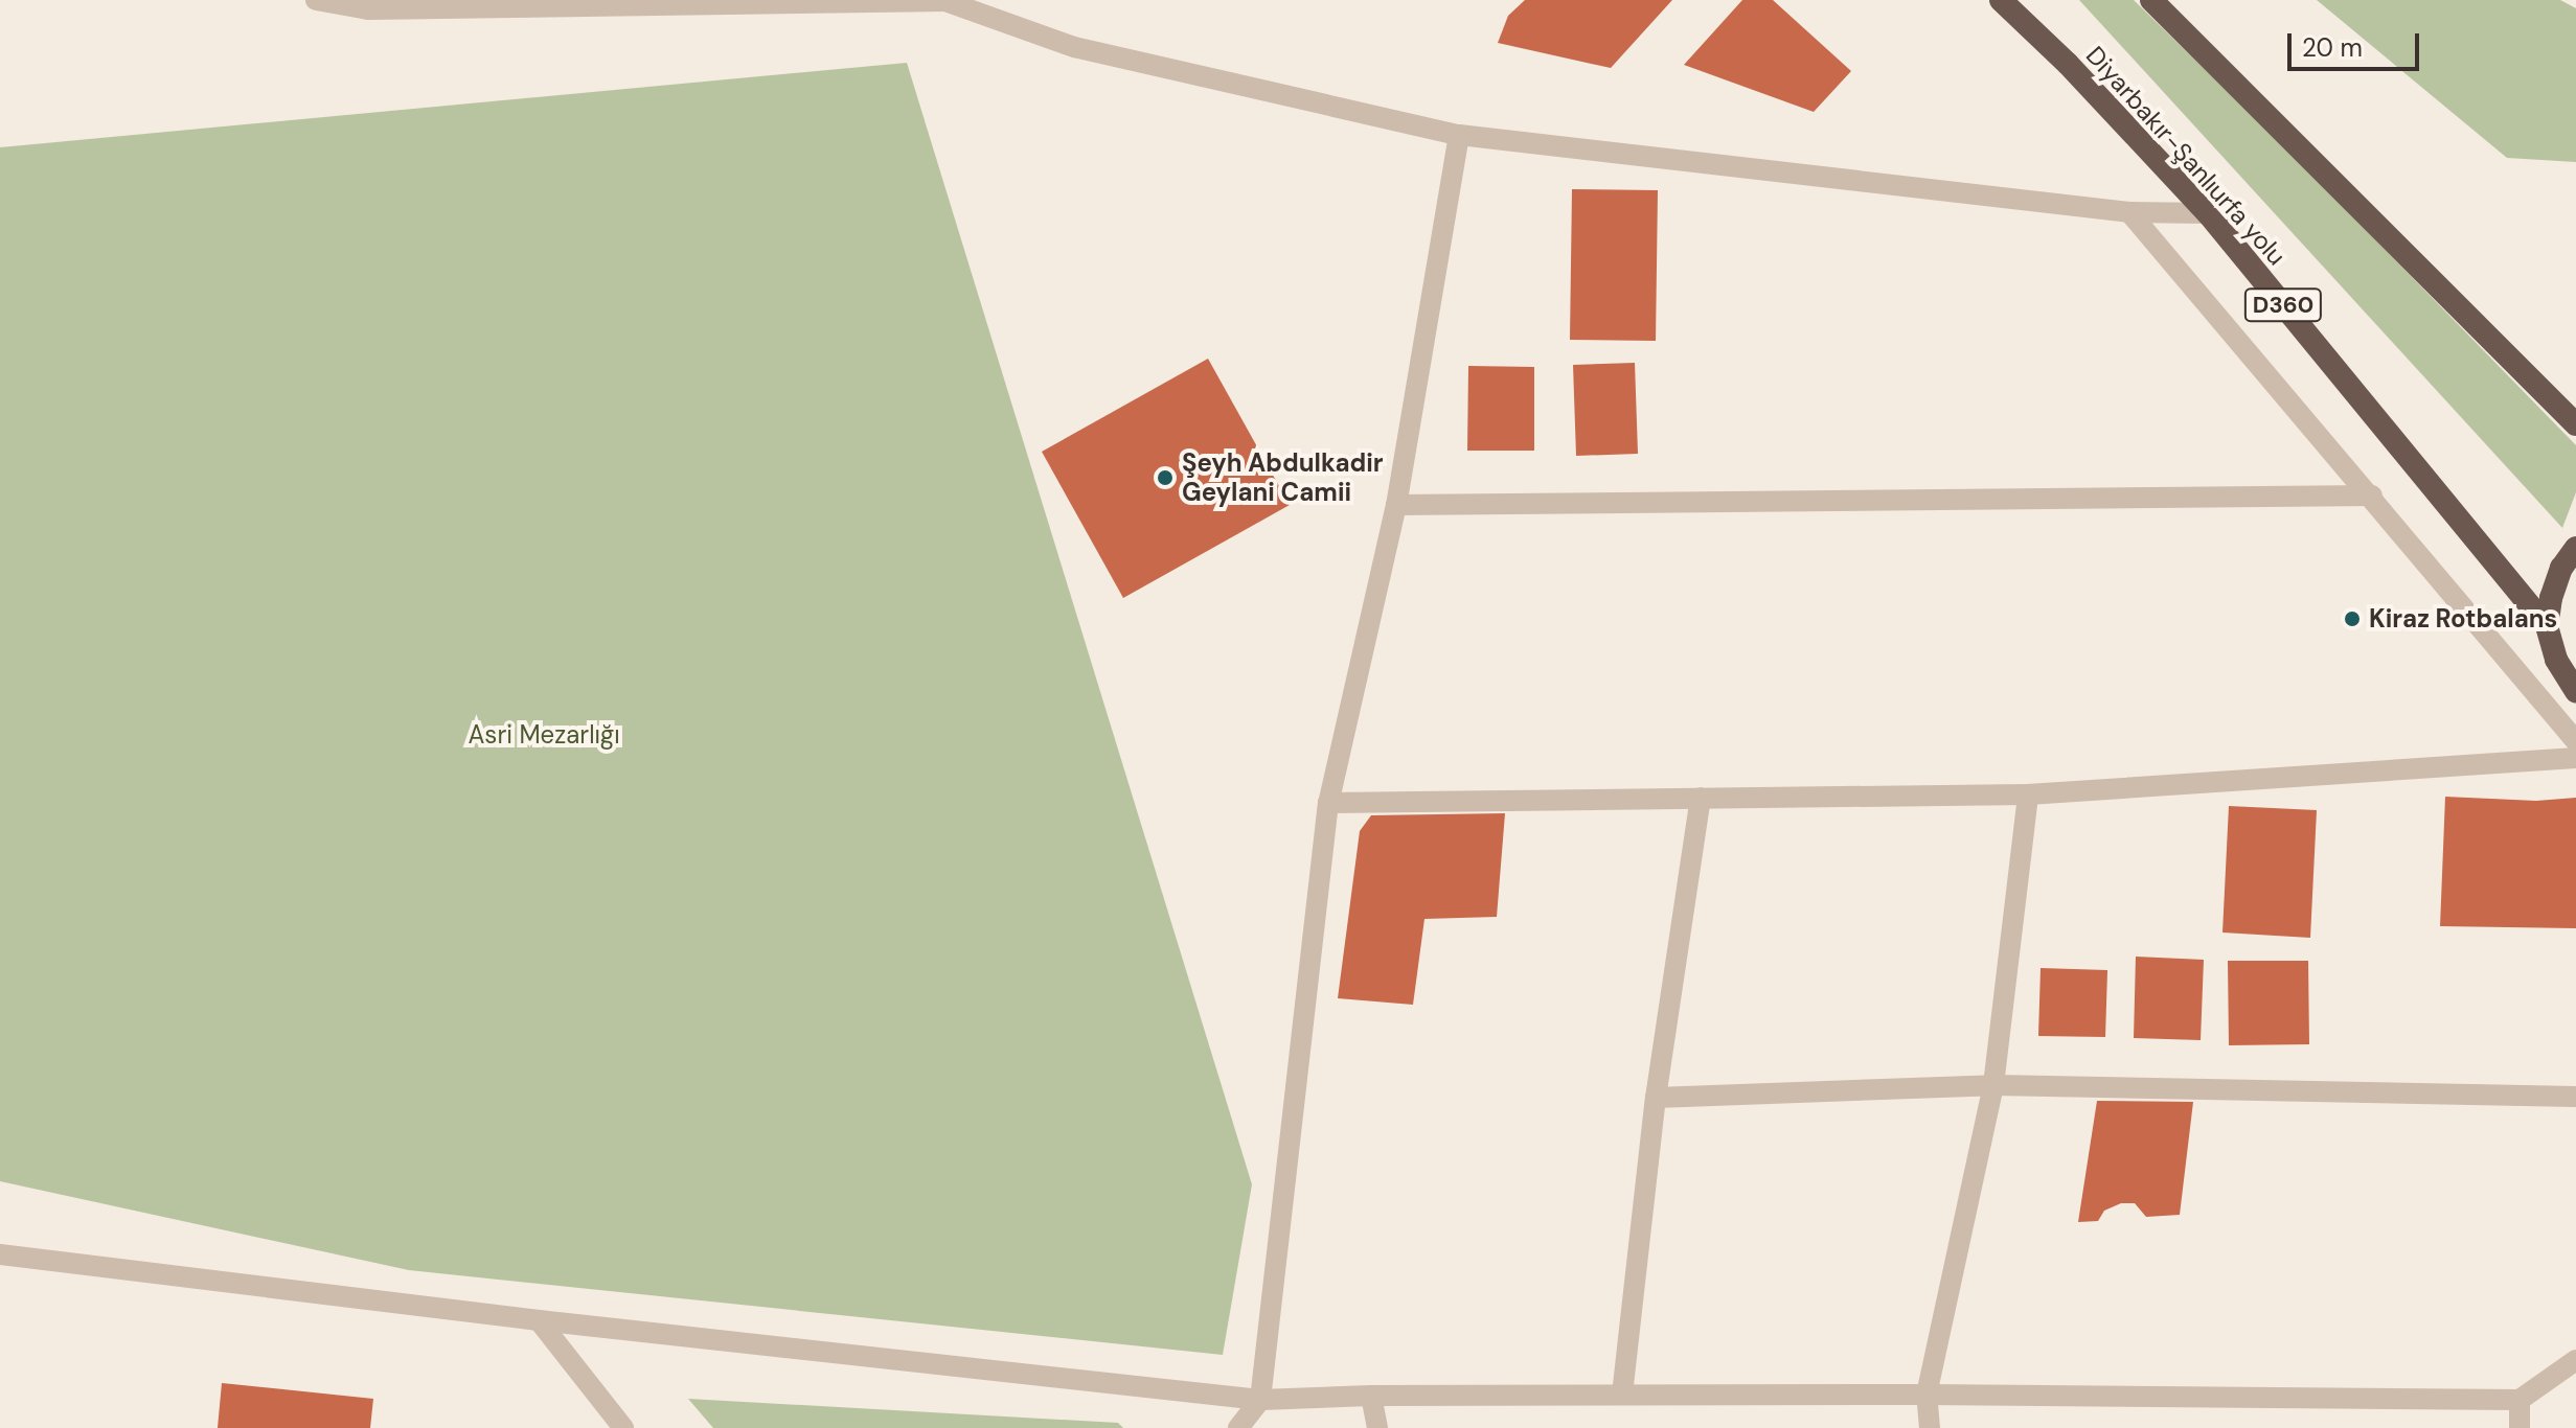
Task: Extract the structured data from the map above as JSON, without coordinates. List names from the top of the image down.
{
  "streets": {
    "highway": ["Diyarbakır-Şanlıurfa yolu", "D360"]
  },
  "crossings": [
    ["Diyarbakır-Şanlıurfa yolu", "D360"]
  ],
  "parks": ["Asri Mezarlığı"],
  "places": ["Şeyh Abdulkadir Geylani Camii", "Kiraz Rotbalans"],
  "scale_bar": "20 m"
}
